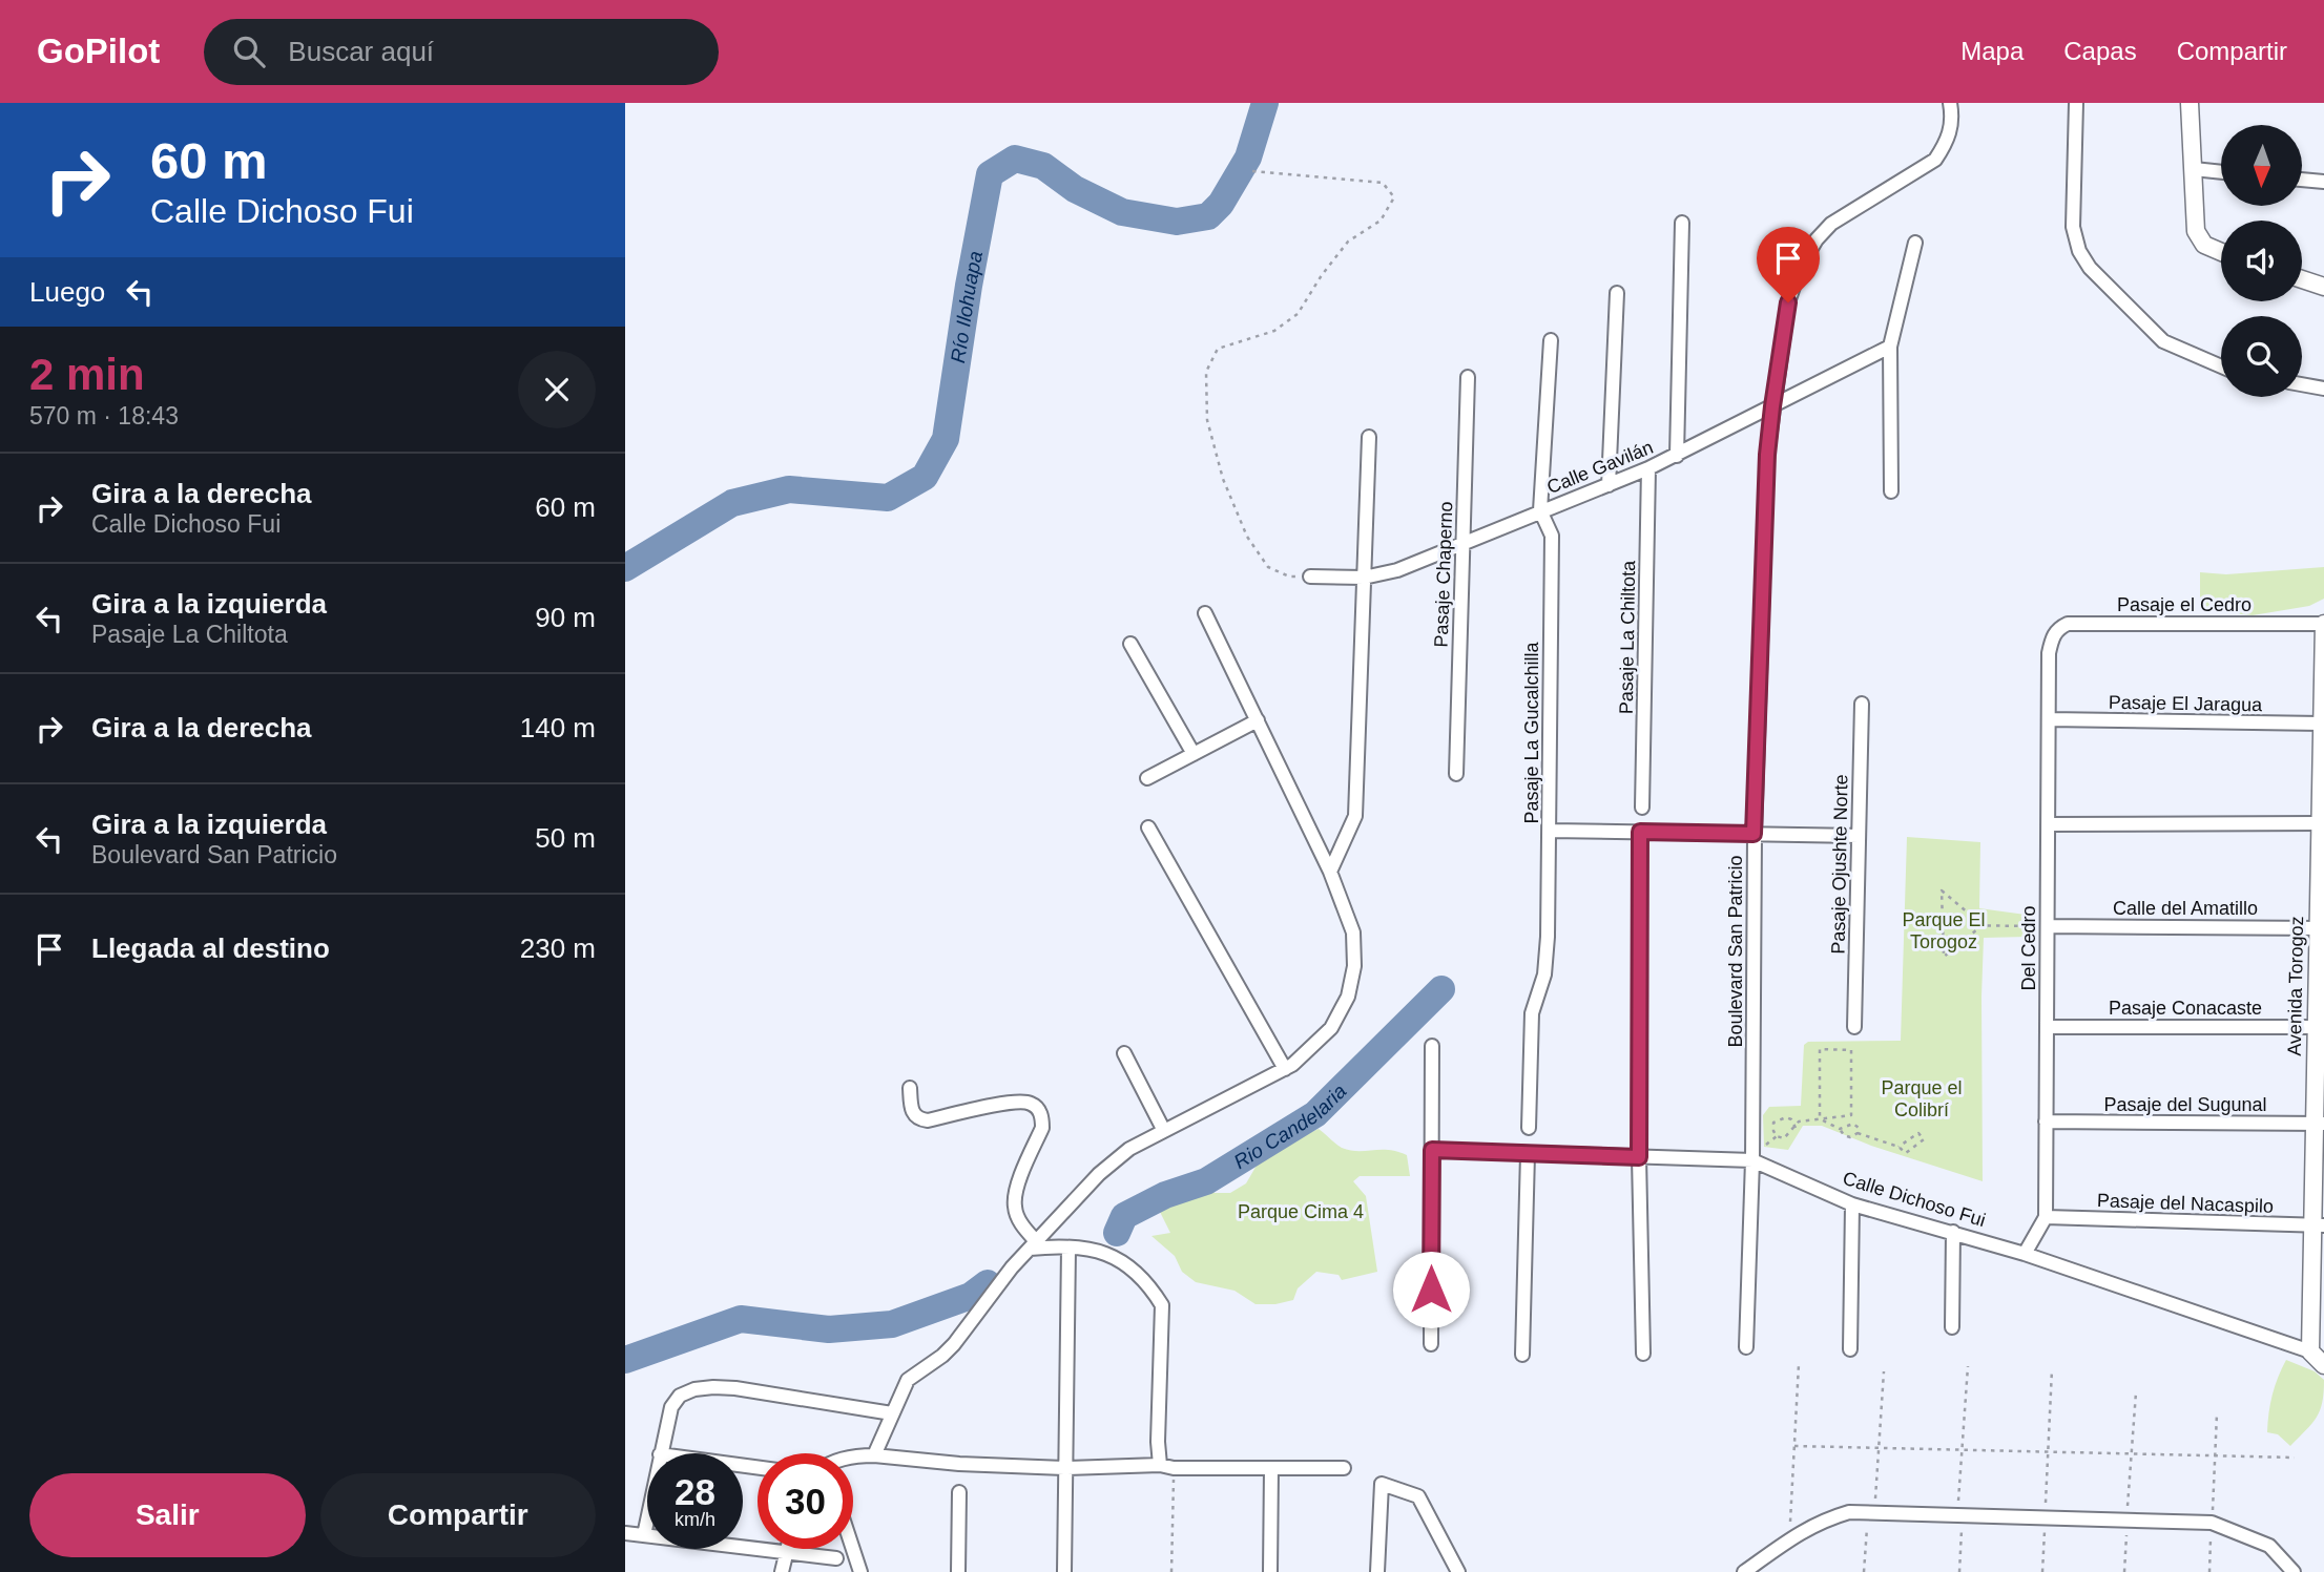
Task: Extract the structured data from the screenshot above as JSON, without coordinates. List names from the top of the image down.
{
  "streets": {
    "street": [
      "Calle Gavilán",
      "Pasaje Chaperno",
      "Pasaje el Cedro",
      "Pasaje La Chiltota",
      "Pasaje El Jaragua",
      "Pasaje La Gucalchilla",
      "Pasaje Ojushte Norte",
      "Calle del Amatillo",
      "Del Cedro",
      "Boulevard San Patricio",
      "Avenida Torogoz",
      "Pasaje Conacaste",
      "Pasaje del Sugunal",
      "Calle Dichoso Fui",
      "Pasaje del Nacaspilo"
    ]
  },
  "crossings": [
    ["Calle Gavilán", "Pasaje Chaperno"],
    ["Calle Gavilán", "Pasaje La Chiltota"],
    ["Calle Gavilán", "Pasaje La Gucalchilla"],
    ["Calle Gavilán", "Boulevard San Patricio"],
    ["Pasaje el Cedro", "Del Cedro"],
    ["Pasaje el Cedro", "Avenida Torogoz"],
    ["Pasaje El Jaragua", "Del Cedro"],
    ["Pasaje El Jaragua", "Avenida Torogoz"],
    ["Calle del Amatillo", "Del Cedro"],
    ["Calle del Amatillo", "Avenida Torogoz"],
    ["Del Cedro", "Pasaje Conacaste"],
    ["Del Cedro", "Pasaje del Sugunal"],
    ["Del Cedro", "Calle Dichoso Fui"],
    ["Del Cedro", "Pasaje del Nacaspilo"],
    ["Boulevard San Patricio", "Calle Dichoso Fui"],
    ["Avenida Torogoz", "Pasaje Conacaste"],
    ["Avenida Torogoz", "Pasaje del Sugunal"],
    ["Avenida Torogoz", "Calle Dichoso Fui"],
    ["Avenida Torogoz", "Pasaje del Nacaspilo"]
  ],
  "water": ["Río Ilohuapa", "Rio Candelaria"],
  "parks": ["Parque El Torogoz", "Parque el Colibrí", "Parque Cima 4"],
  "north": "bottom",
  "page": {
    "header": "GoPilot",
    "search": "Buscar aquí",
    "nav": ["Mapa", "Capas", "Compartir"],
    "turn": ["60 m", "Calle Dichoso Fui"],
    "then": "Luego",
    "heading": ["2 min", "570 m · 18:43"],
    "list": [
      {
        "name": "Gira a la derecha",
        "note": "Calle Dichoso Fui",
        "value": "60 m"
      },
      {
        "name": "Gira a la izquierda",
        "note": "Pasaje La Chiltota",
        "value": "90 m"
      },
      {
        "name": "Gira a la derecha",
        "value": "140 m"
      },
      {
        "name": "Gira a la izquierda",
        "note": "Boulevard San Patricio",
        "value": "50 m"
      },
      {
        "name": "Llegada al destino",
        "value": "230 m"
      }
    ],
    "speed": "28 km/h",
    "limit": "30",
    "buttons": ["Salir", "Compartir"]
  }
}
